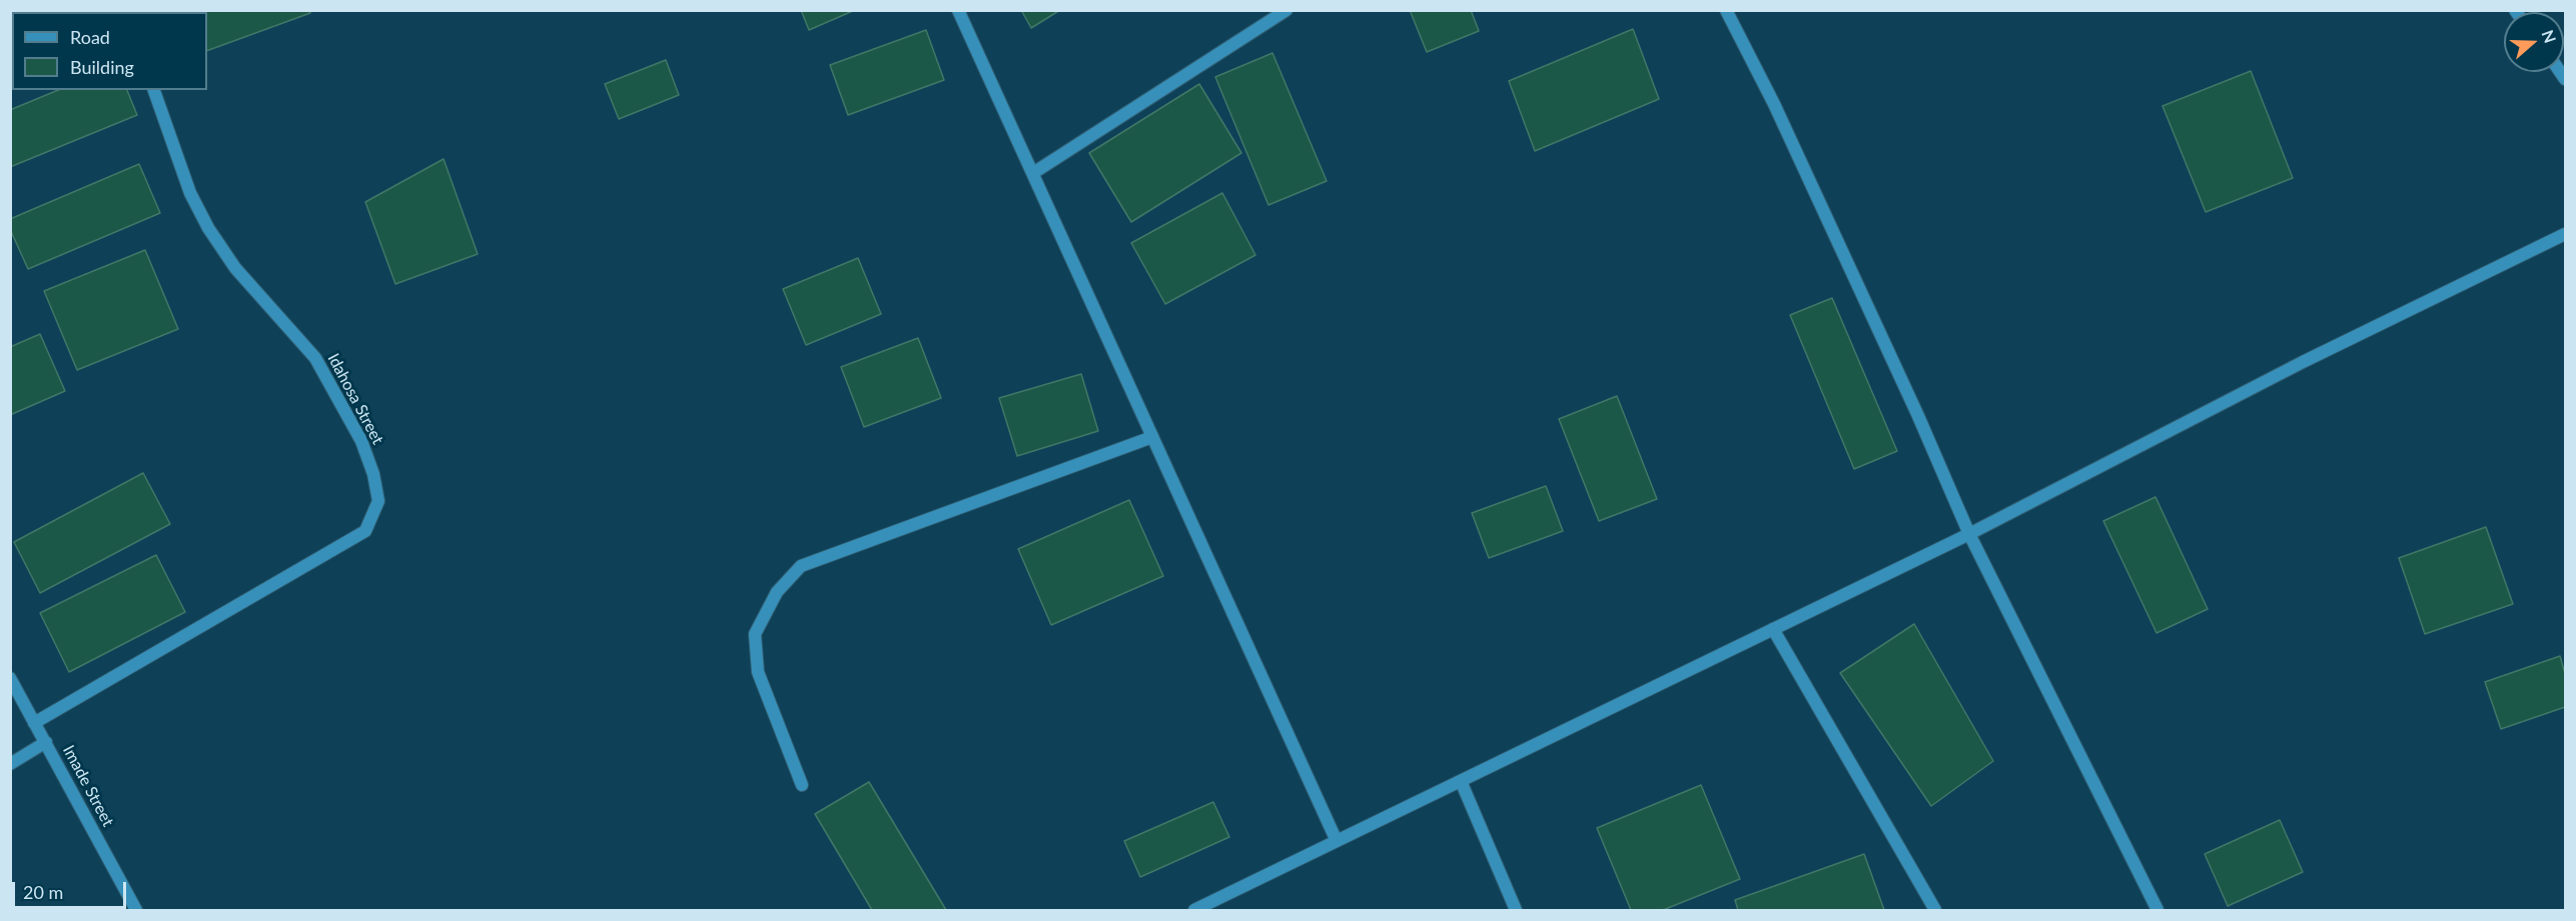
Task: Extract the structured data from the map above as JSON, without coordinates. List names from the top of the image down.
{
  "streets": {
    "street": ["Idahosa Street", "Imade Street"]
  },
  "crossings": [
    ["Idahosa Street", "Imade Street"]
  ],
  "legend": ["Road", "Building"],
  "scale_bar": "20 m",
  "north": "right"
}
